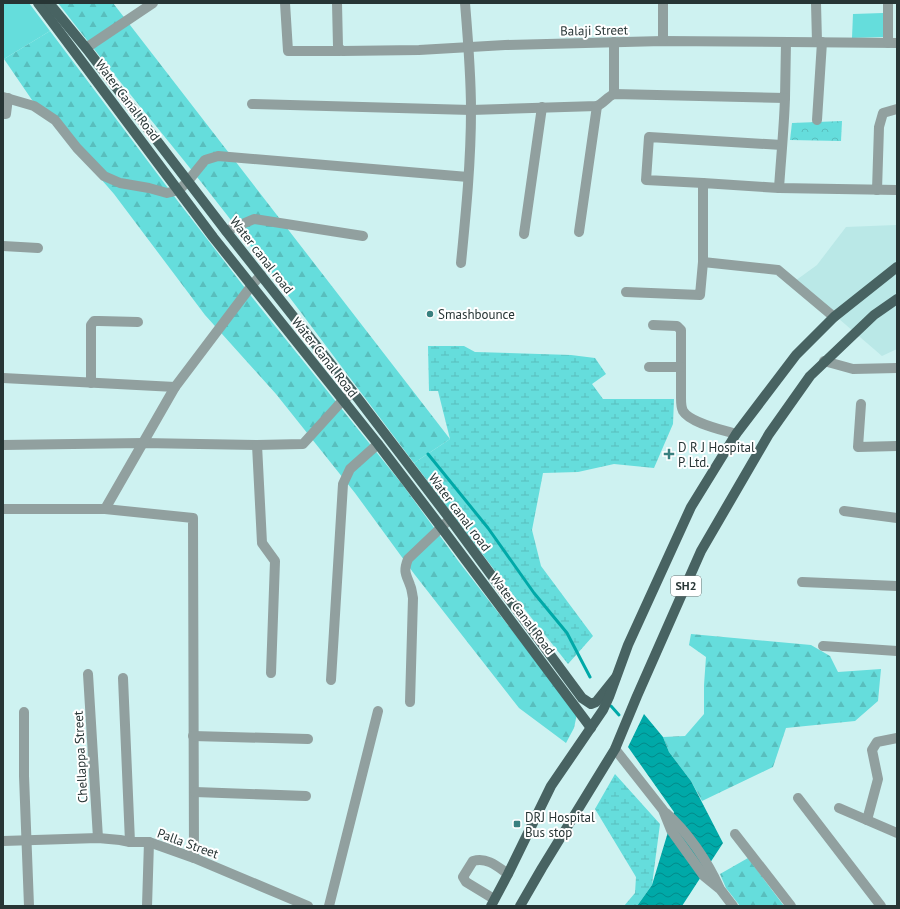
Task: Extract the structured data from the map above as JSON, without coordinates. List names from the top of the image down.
{
  "streets": {
    "main road": ["Water Canal Road", "Water canal road", "SH2"],
    "street": ["Balaji Street", "Chellappa Street", "Palla Street"]
  },
  "crossings": [
    ["Water Canal Road", "SH2"],
    ["Water canal road", "SH2"],
    ["Chellappa Street", "Palla Street"]
  ],
  "places": {
    "other": ["Smashbounce"],
    "health": ["D R J Hospital P. Ltd."],
    "transit": ["DRJ Hospital Bus stop"]
  }
}
